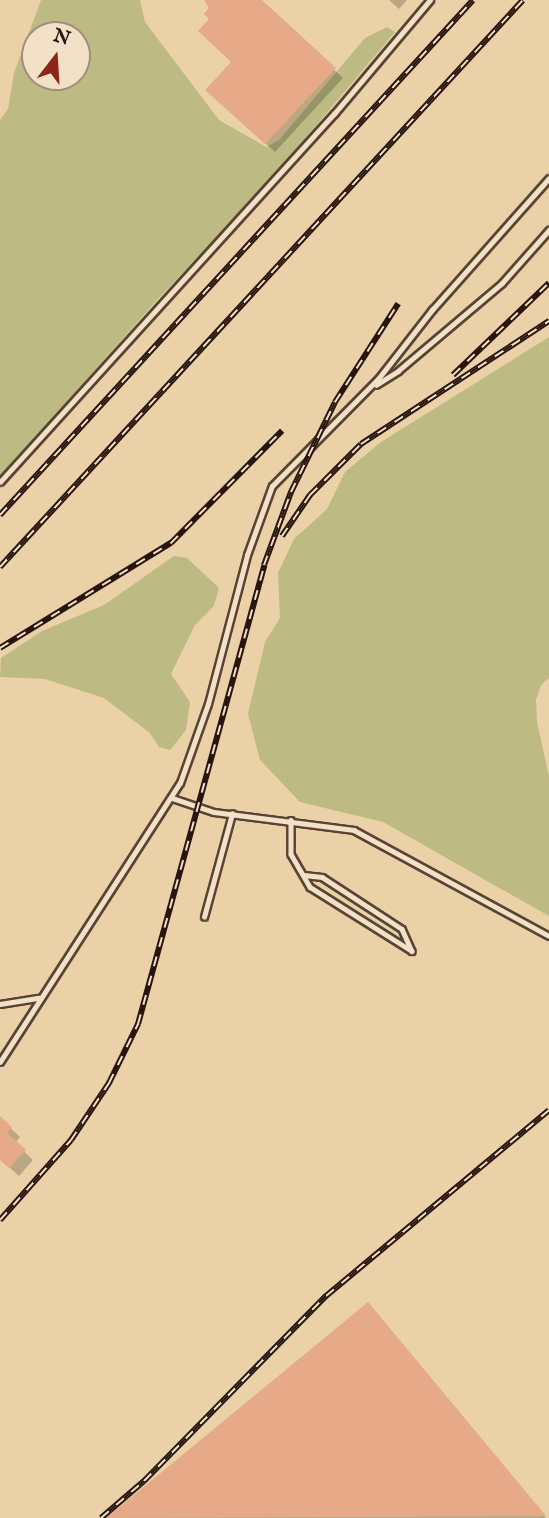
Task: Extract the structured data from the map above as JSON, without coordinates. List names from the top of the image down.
{
  "north": "top"
}
